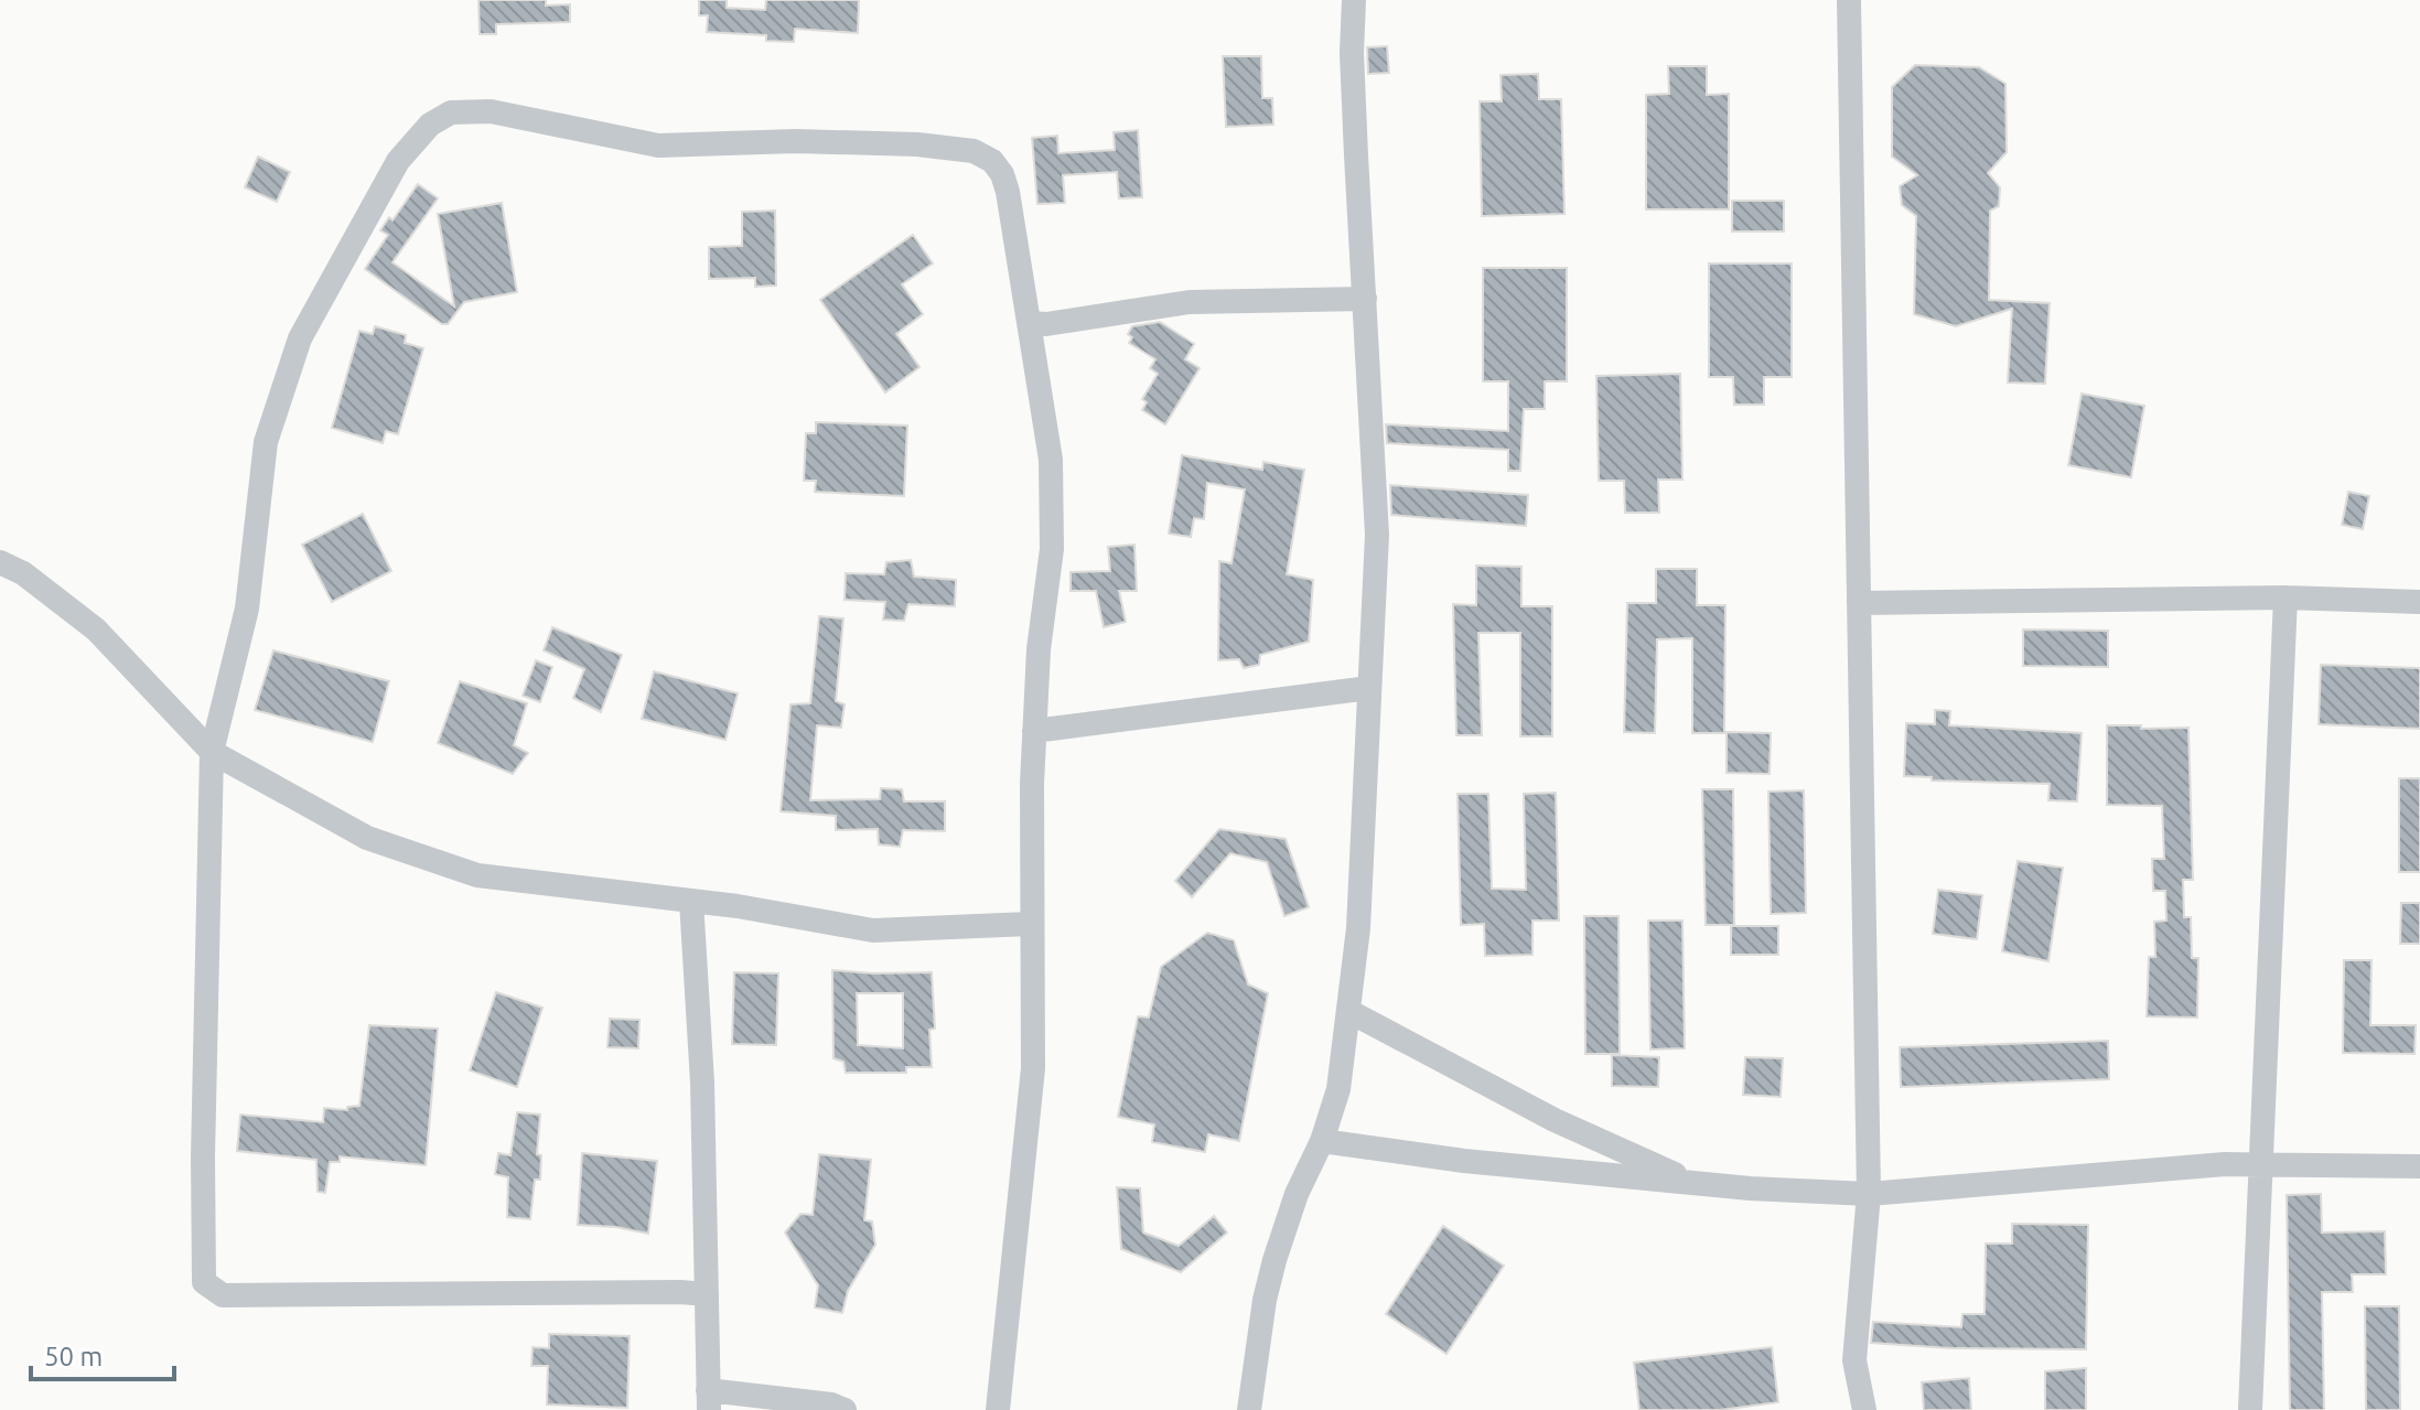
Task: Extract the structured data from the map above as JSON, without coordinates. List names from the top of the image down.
{
  "scale_bar": "50 m"
}
